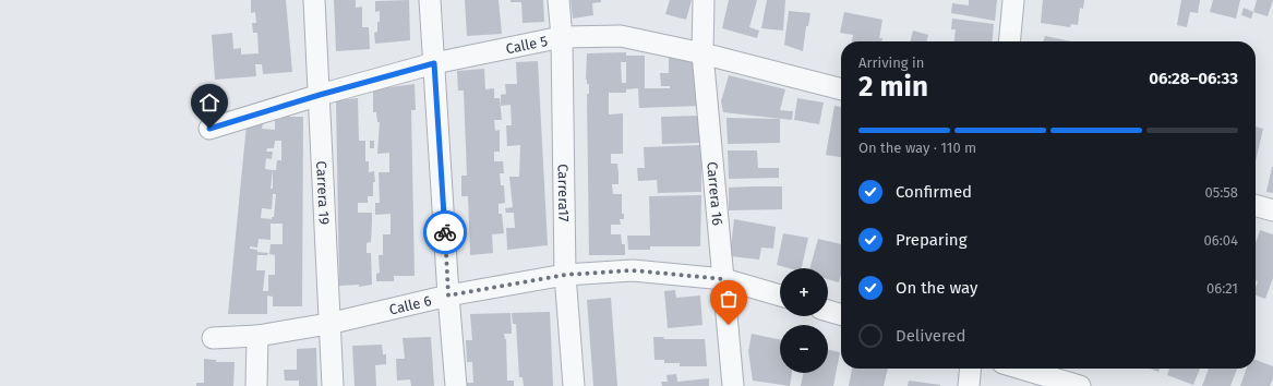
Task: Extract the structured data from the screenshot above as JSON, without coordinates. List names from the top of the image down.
{
  "streets": {
    "street": [
      "Calle 5",
      "Carrera 19",
      "Carrera17",
      "Carrera 16",
      "Calle 6"
    ]
  },
  "crossings": [
    ["Calle 5", "Carrera 19"],
    ["Calle 5", "Carrera17"],
    ["Calle 5", "Carrera 16"],
    ["Carrera 19", "Calle 6"],
    ["Carrera17", "Calle 6"],
    ["Carrera 16", "Calle 6"]
  ],
  "page": {
    "heading": ["2 min", "Arriving in", "06:28–06:33"],
    "bar": "On the way · 110 m",
    "list": [
      ["Confirmed", "05:58"],
      ["Preparing", "06:04"],
      ["On the way", "06:21"],
      "Delivered"
    ],
    "map_buttons": ["+", "−"]
  }
}
